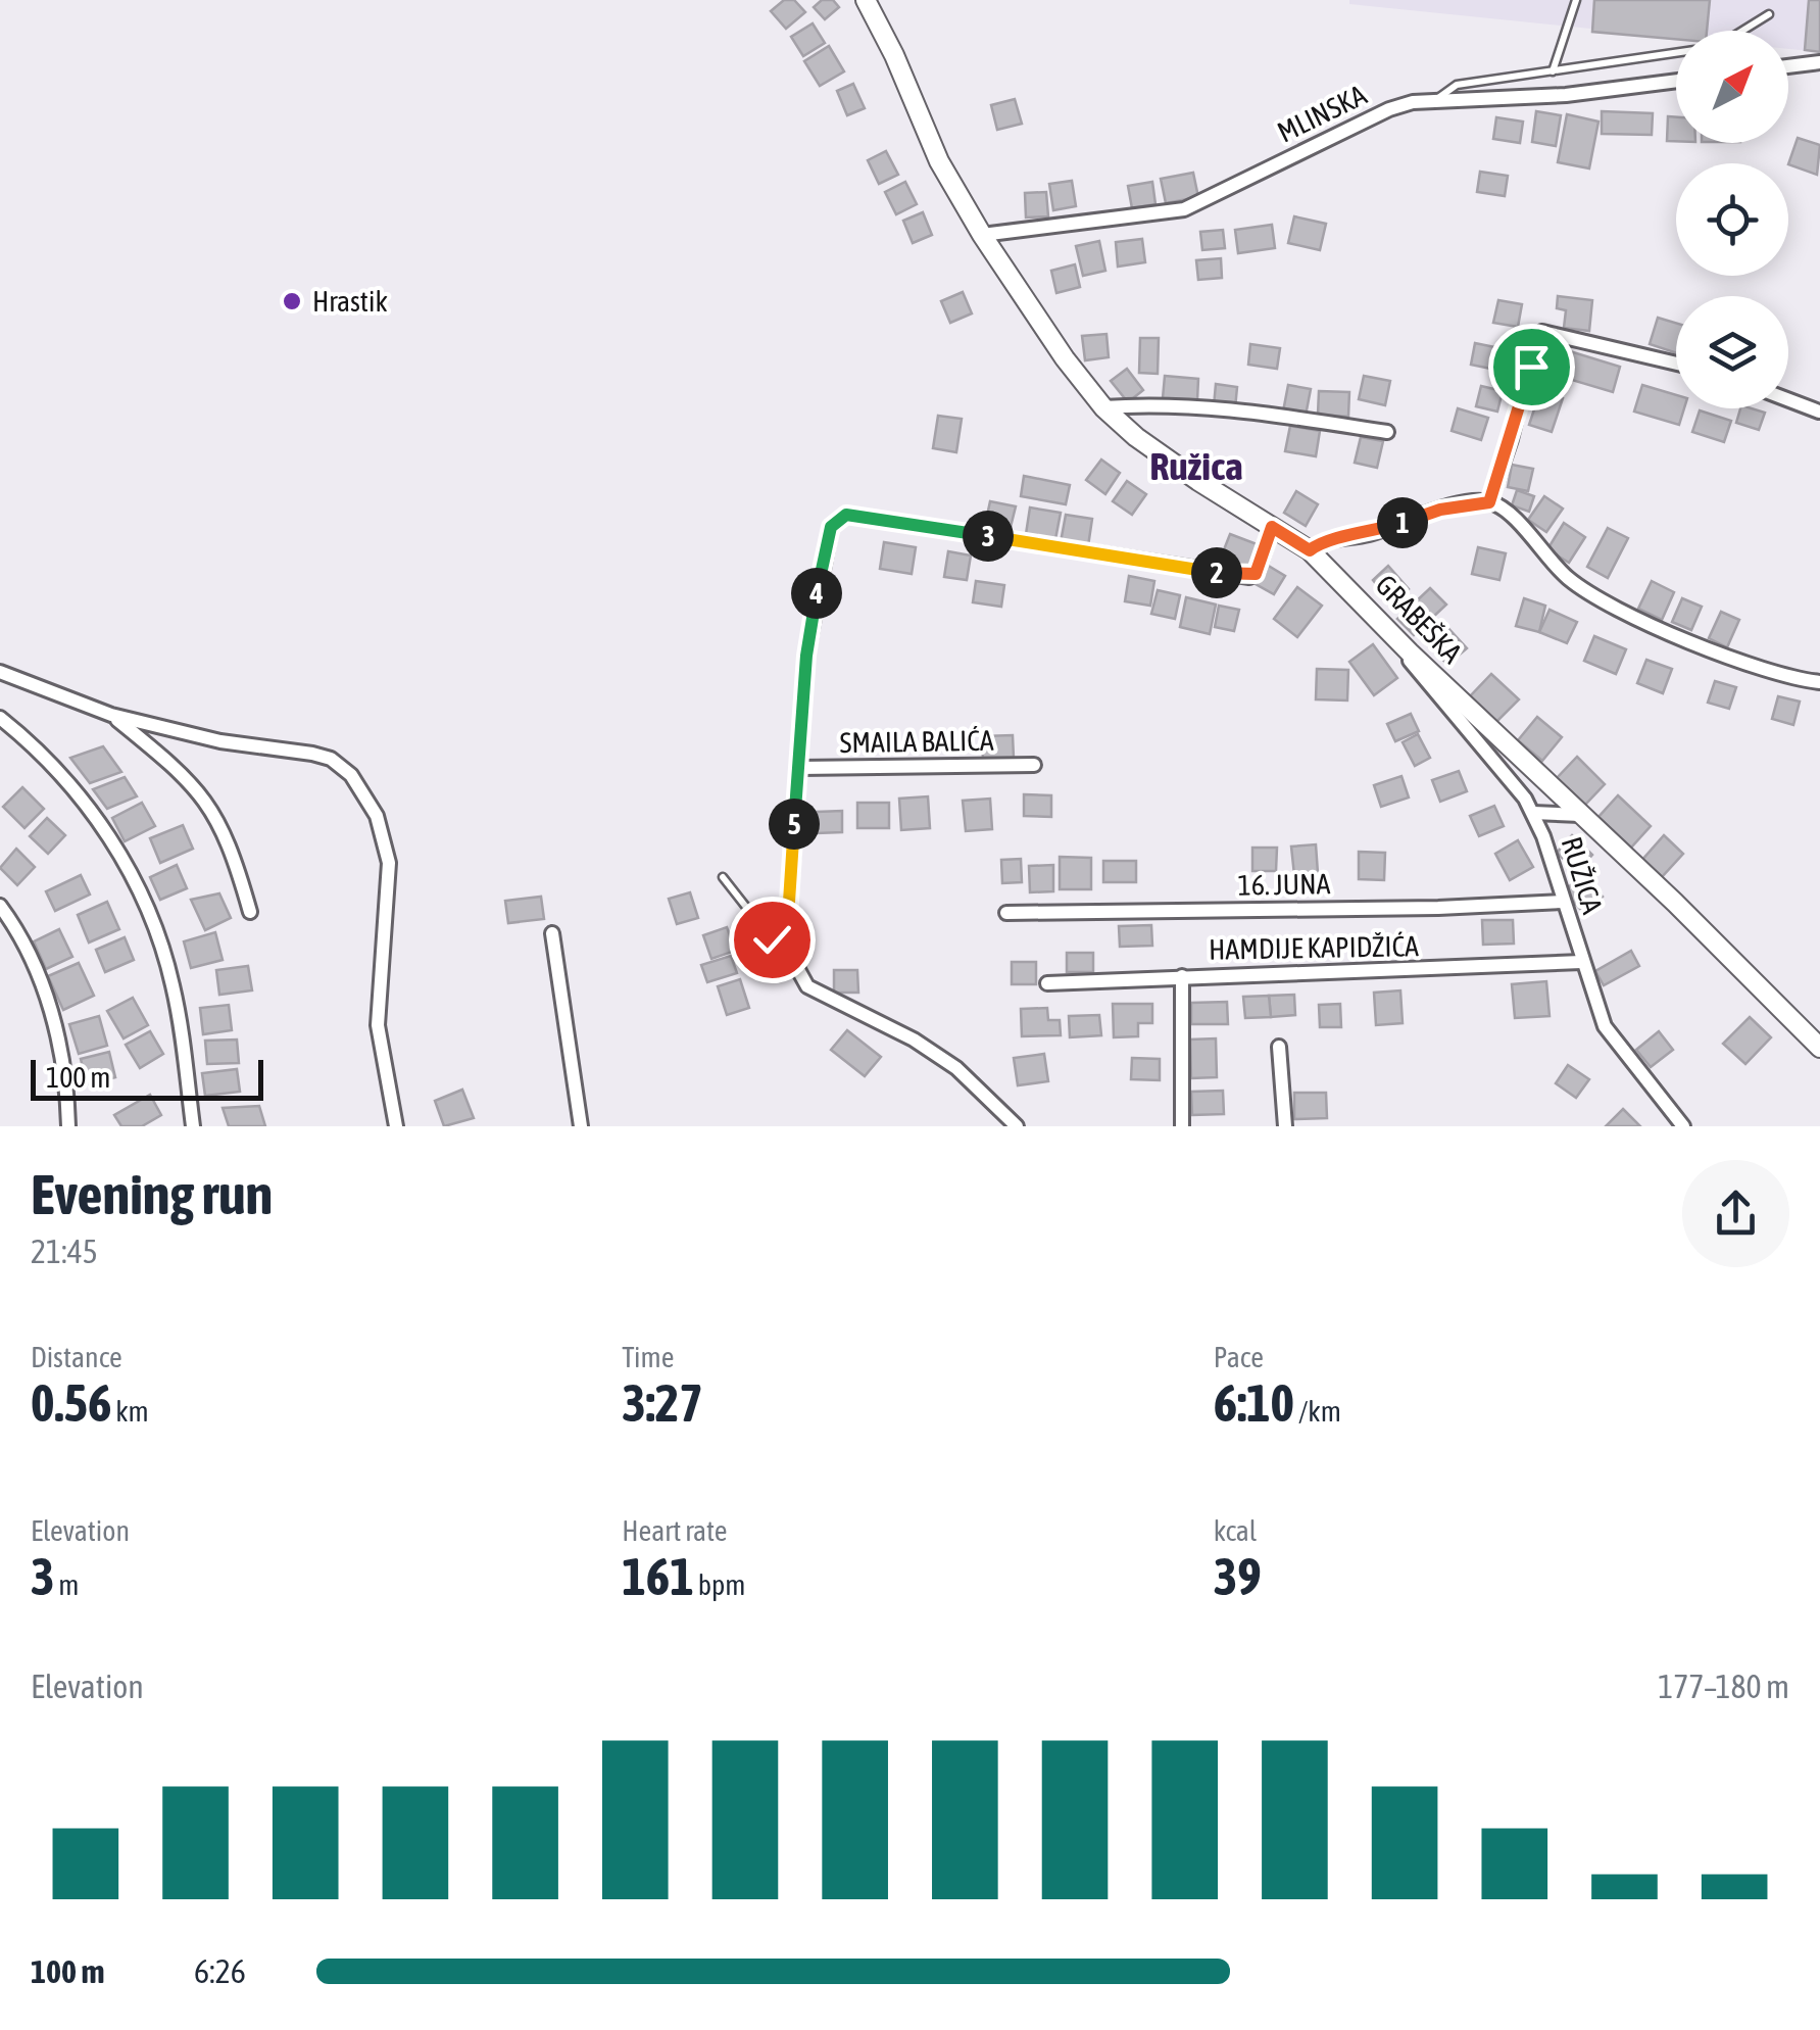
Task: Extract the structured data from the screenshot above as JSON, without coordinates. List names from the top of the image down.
{
  "streets": {
    "street": [
      "MLINSKA",
      "GRABEŠKA",
      "SMAILA BALIĆA",
      "RUŽICA",
      "16. JUNA",
      "HAMDIJE KAPIDŽIĆA"
    ]
  },
  "crossings": [
    ["MLINSKA", "GRABEŠKA"],
    ["GRABEŠKA", "RUŽICA"],
    ["RUŽICA", "16. JUNA"],
    ["RUŽICA", "HAMDIJE KAPIDŽIĆA"]
  ],
  "districts": ["Ružica"],
  "places": ["Hrastik"],
  "scale_bar": "100 m",
  "north": "top right",
  "page": {
    "pins": [
      "1",
      "3",
      "2",
      "4",
      "5"
    ],
    "scale": "100 m",
    "heading": ["Evening run", "21:45"],
    "stats": [
      ["Distance", "0.56 km"],
      ["Time", "3:27"],
      ["Pace", "6:10 /km"],
      ["Elevation", "3 m"],
      ["Heart rate", "161 bpm"],
      ["kcal", "39"]
    ],
    "chart": ["Elevation", "177–180 m"],
    "list": [
      {
        "name": "100 m",
        "note": "6:26"
      }
    ]
  }
}
